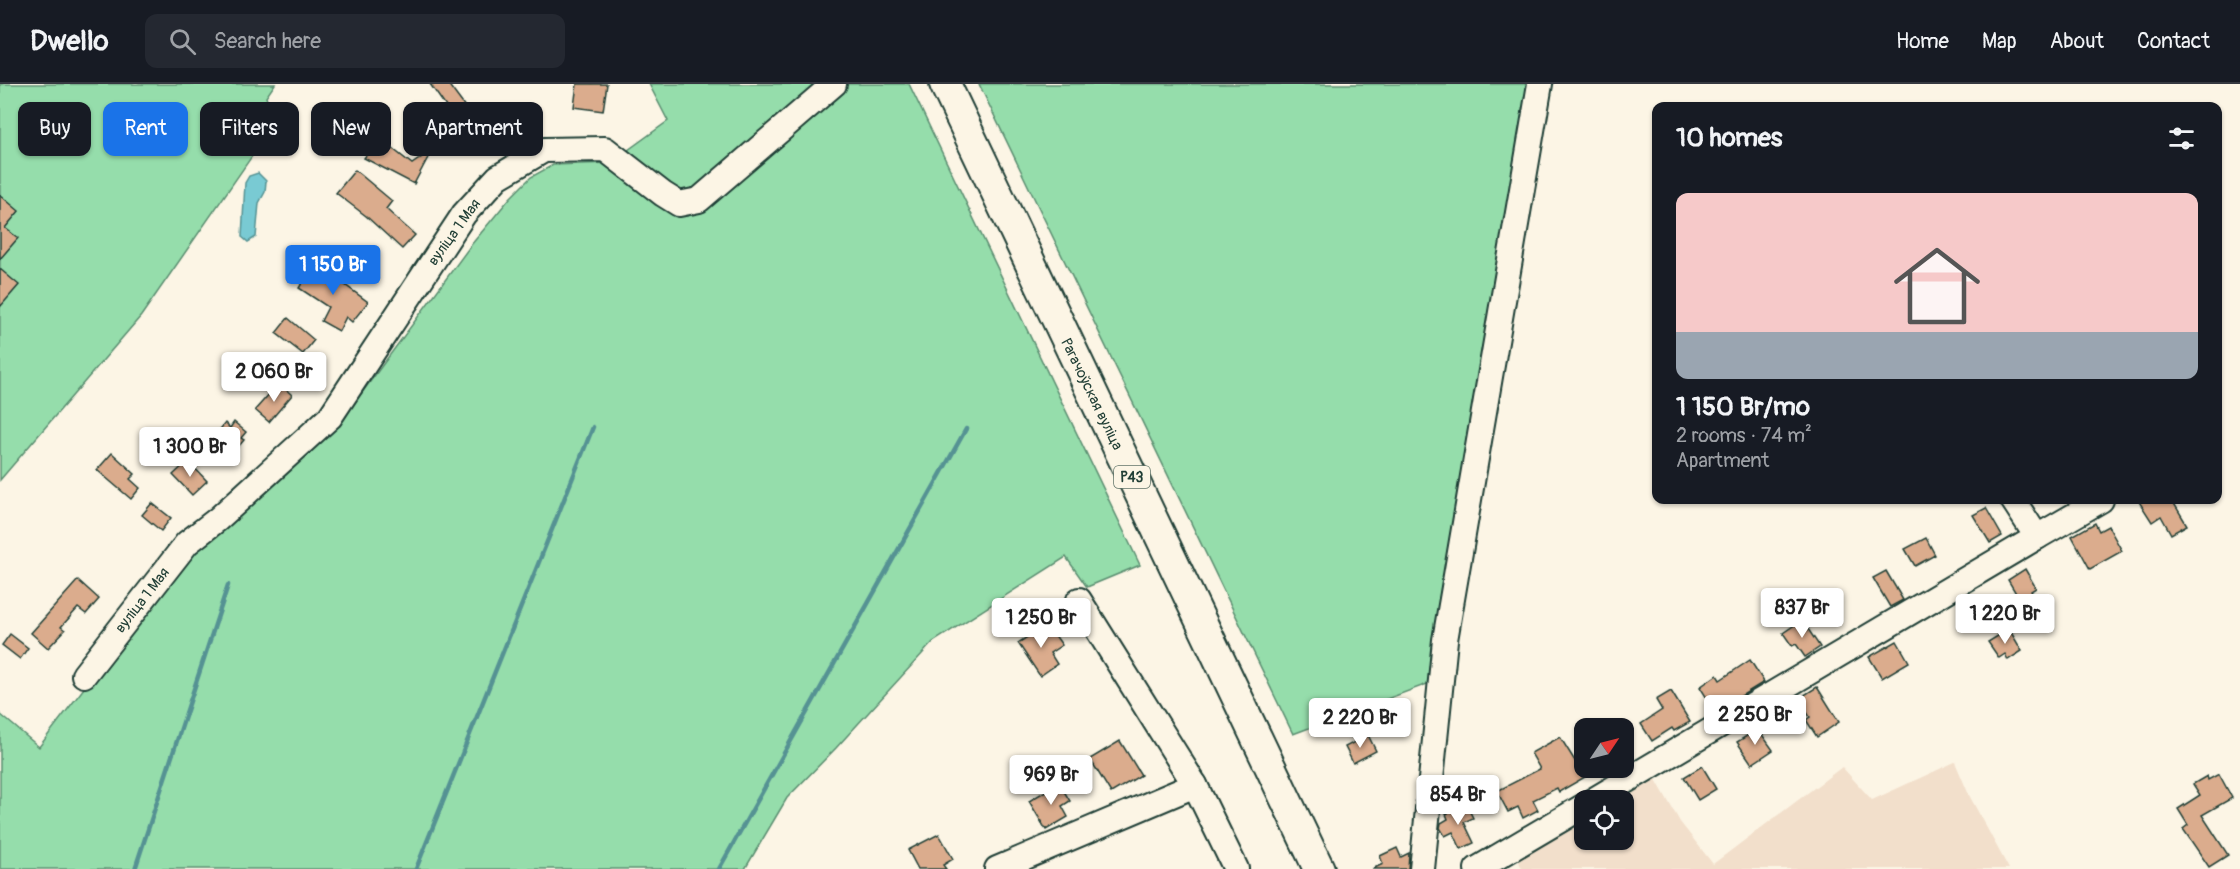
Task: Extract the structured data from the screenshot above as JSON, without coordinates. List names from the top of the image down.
{
  "streets": {
    "main road": ["Рагачоўская вуліца", "Р43"],
    "street": ["вуліца 1 Мая"]
  },
  "north": "top right",
  "page": {
    "header": "Dwello",
    "search": "Search here",
    "nav": [
      "Home",
      "Map",
      "About",
      "Contact"
    ],
    "chip": [
      "Buy",
      "Rent",
      "Filters",
      "New",
      "Apartment"
    ],
    "heading": "10 homes",
    "list": [
      {
        "name": "1 150 Br/mo",
        "note": "2 rooms · 74 m² · Apartment"
      }
    ],
    "price": [
      "1 150 Br",
      "2 060 Br",
      "1 300 Br",
      "837 Br",
      "1 220 Br",
      "1 250 Br",
      "2 250 Br",
      "2 220 Br",
      "969 Br",
      "854 Br"
    ]
  }
}
